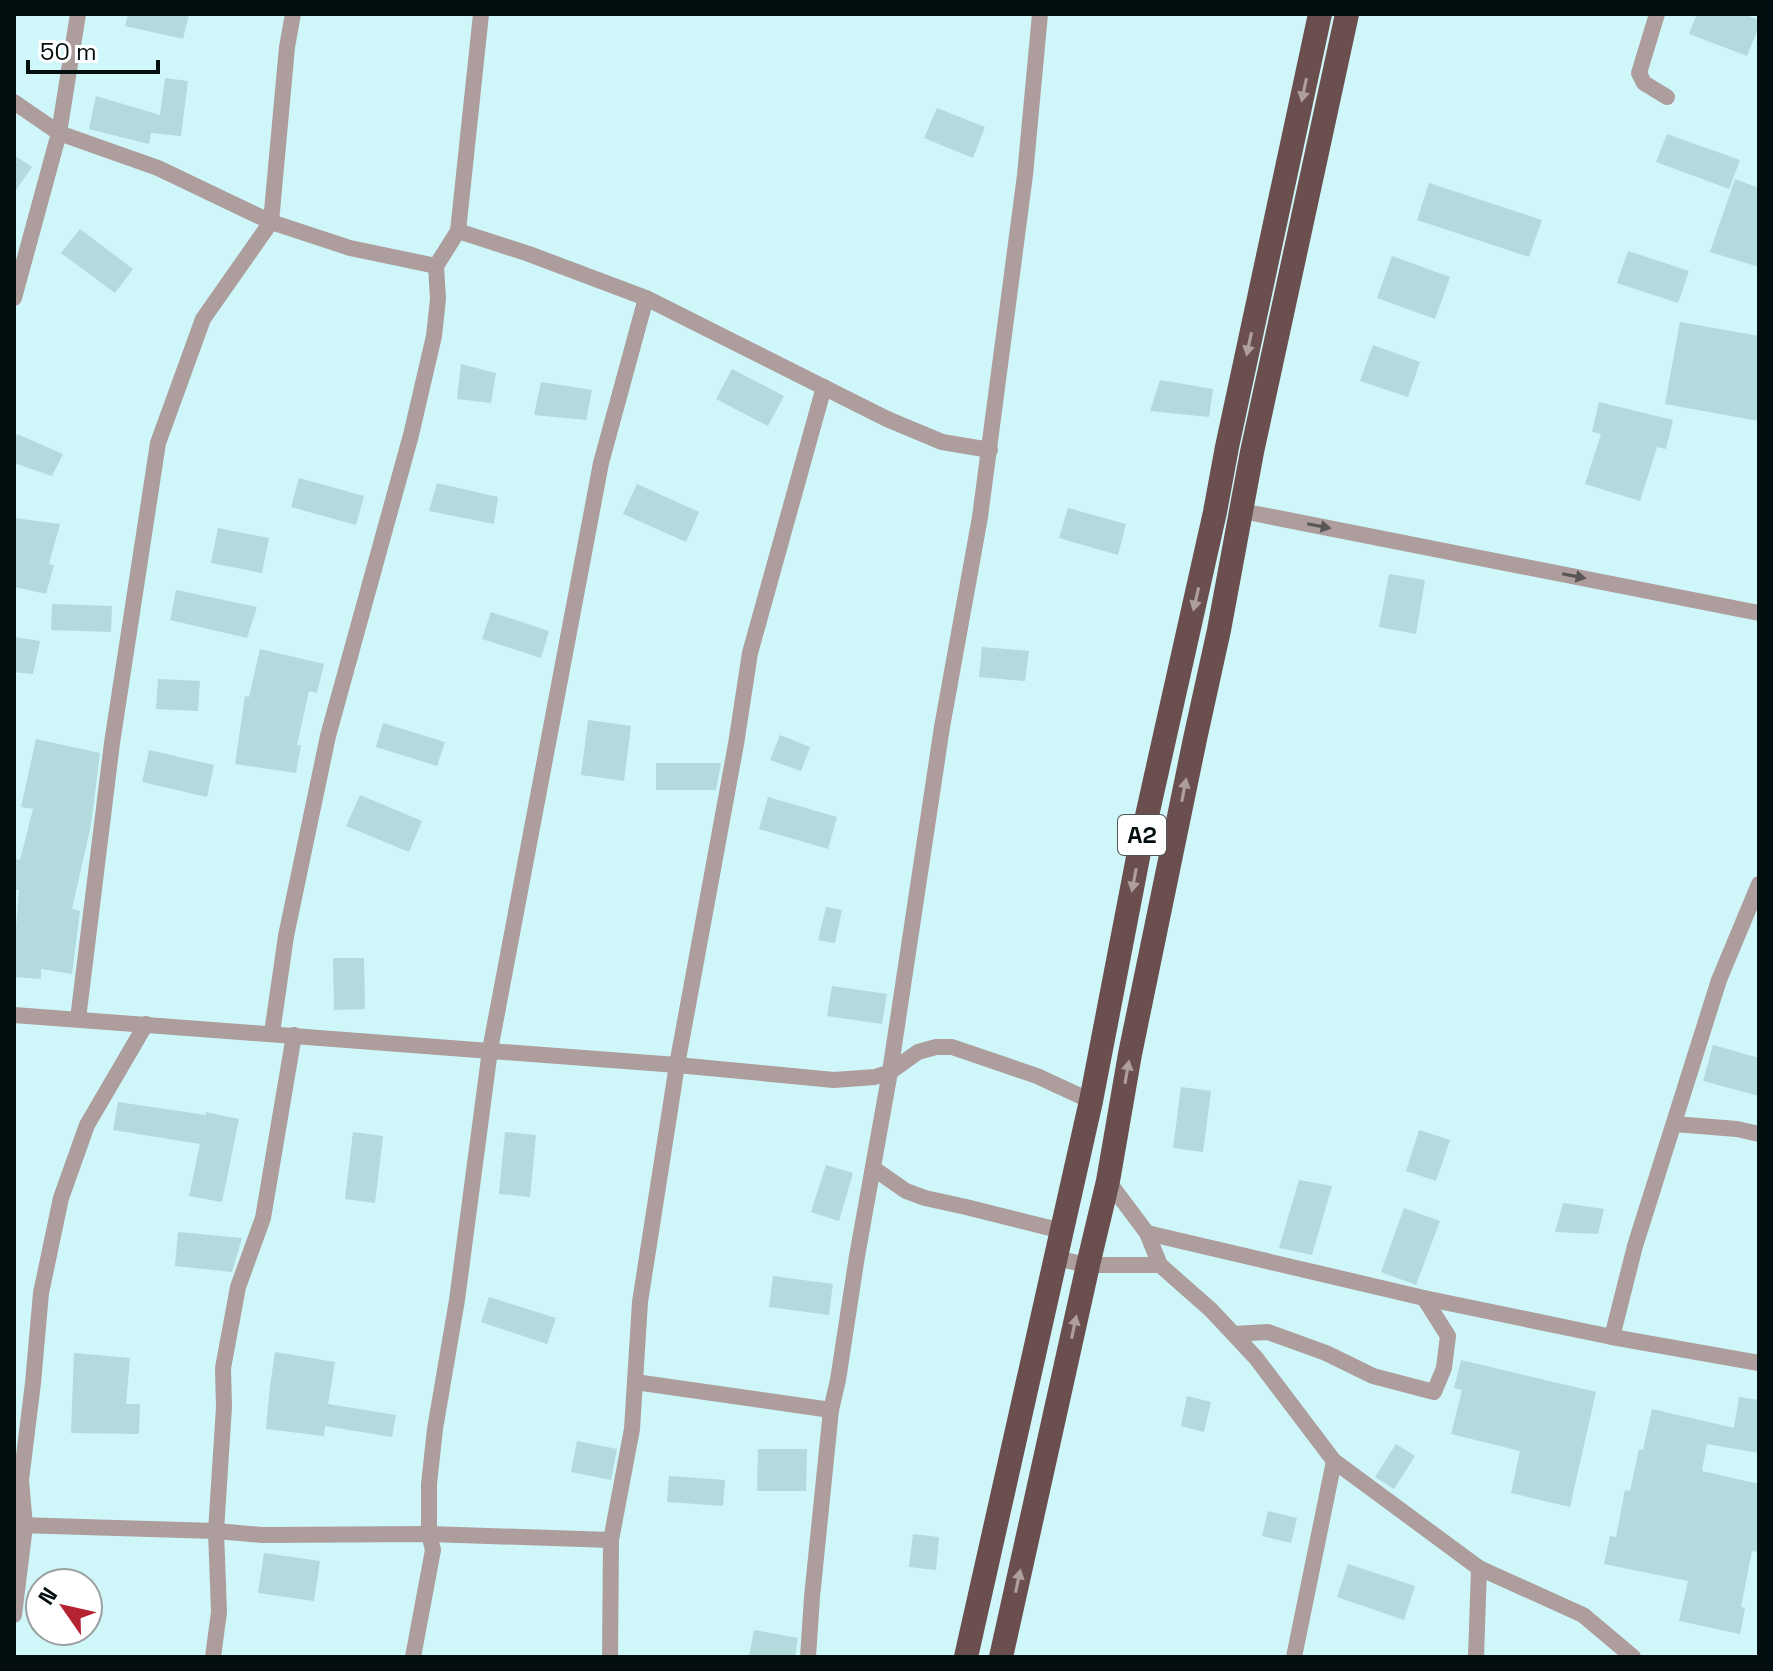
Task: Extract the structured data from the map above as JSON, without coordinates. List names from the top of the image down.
{
  "streets": {
    "highway": ["A2"]
  },
  "scale_bar": "50 m",
  "north": "top left"
}
